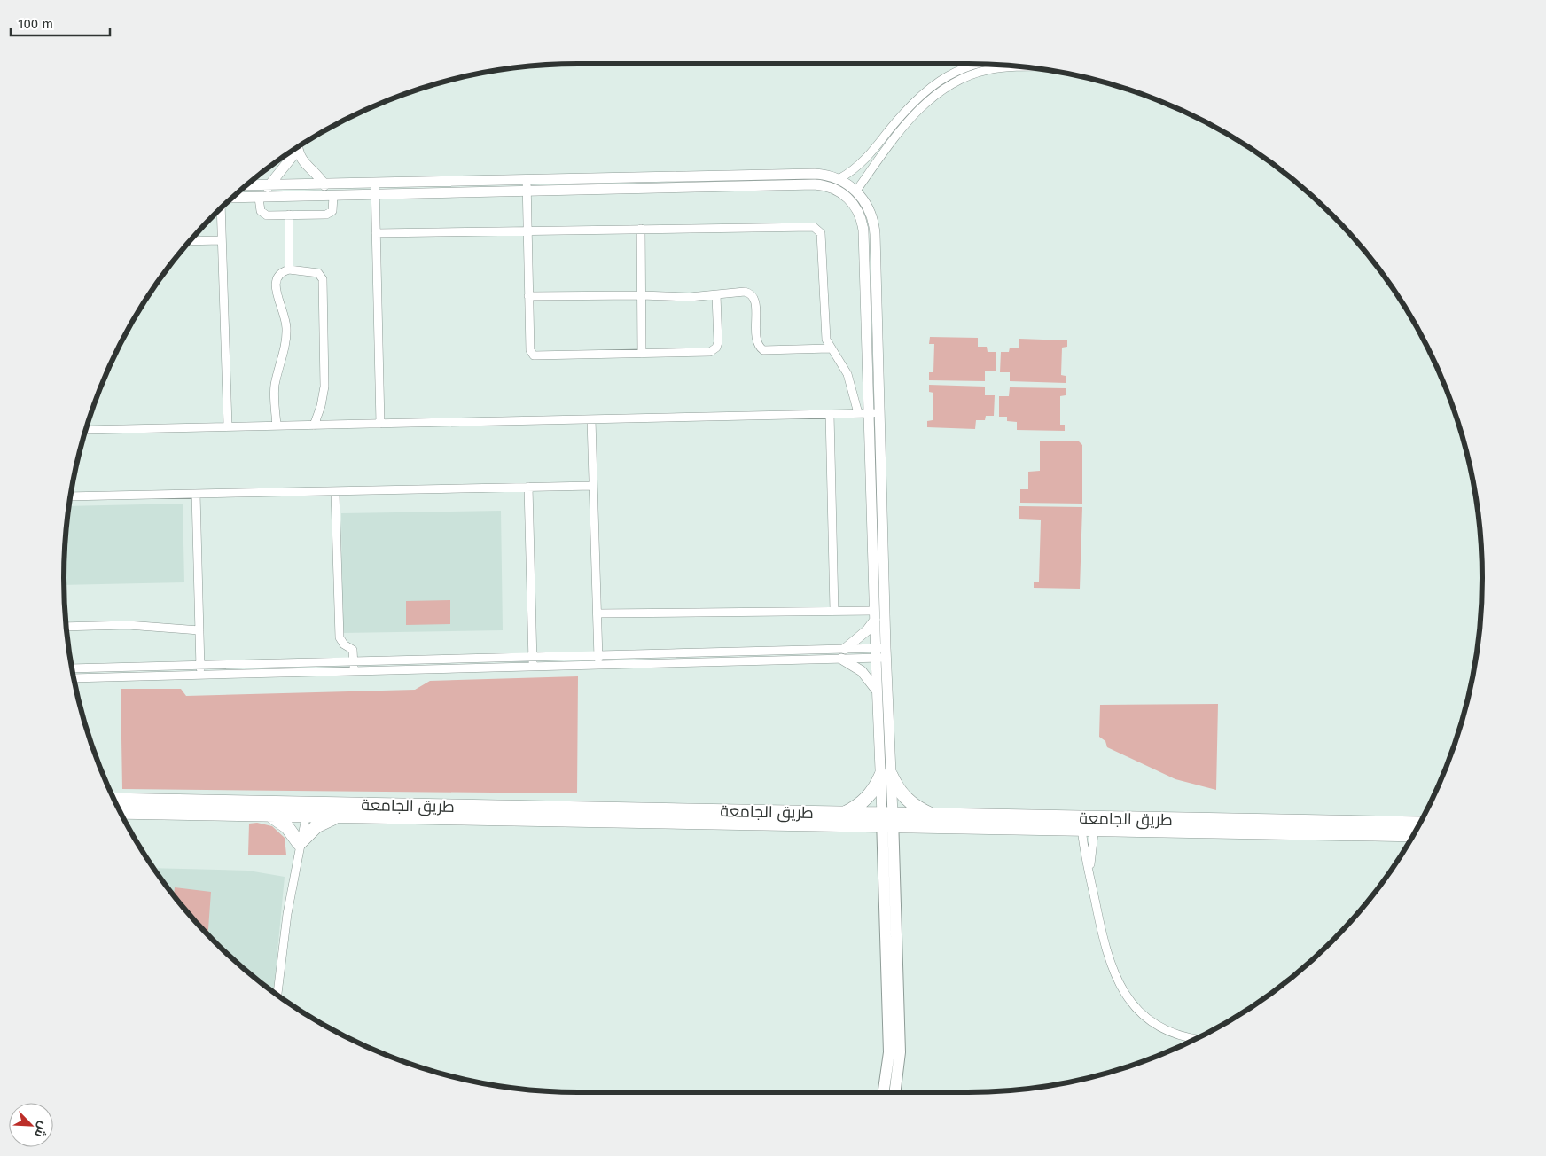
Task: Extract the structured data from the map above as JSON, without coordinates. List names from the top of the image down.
{
  "streets": {
    "highway": ["طريق الجامعة"]
  },
  "scale_bar": "100 m",
  "north": "bottom right"
}
